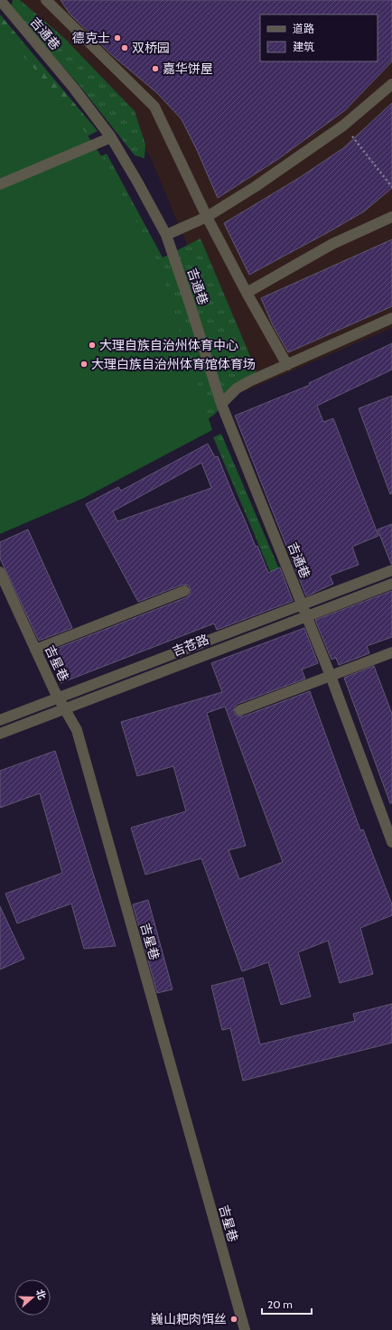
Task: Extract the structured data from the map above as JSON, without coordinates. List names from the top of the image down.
{
  "streets": {
    "street": ["吉通巷", "吉苍路", "吉星巷"]
  },
  "crossings": [
    ["吉通巷", "吉苍路"],
    ["吉苍路", "吉星巷"]
  ],
  "places": [
    "德克士",
    "双桥园",
    "嘉华饼屋",
    "大理自族自治州体育中心",
    "大理白族自治州体育馆体育场",
    "巍山耙肉饵丝"
  ],
  "legend": ["道路", "建筑"],
  "scale_bar": "20 m",
  "north": "right"
}
